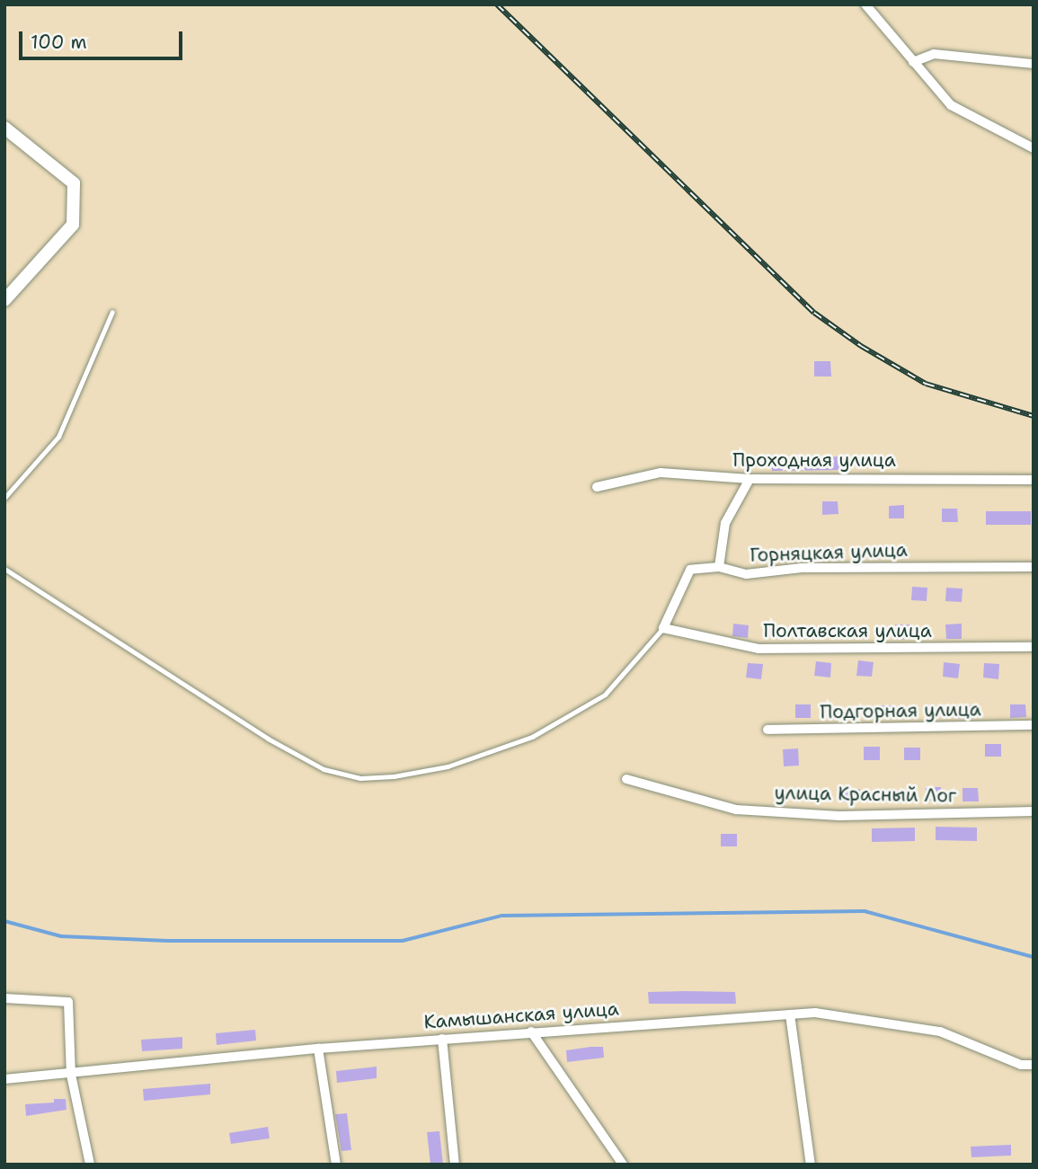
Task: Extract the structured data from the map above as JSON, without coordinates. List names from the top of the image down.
{
  "streets": {
    "street": [
      "Проходная улица",
      "Горняцкая улица",
      "Полтавская улица",
      "Подгорная улица",
      "улица Красный Лог",
      "Камышанская улица"
    ]
  },
  "crossings": [
    ["Горняцкая улица", "Полтавская улица"]
  ],
  "scale_bar": "100 m"
}
